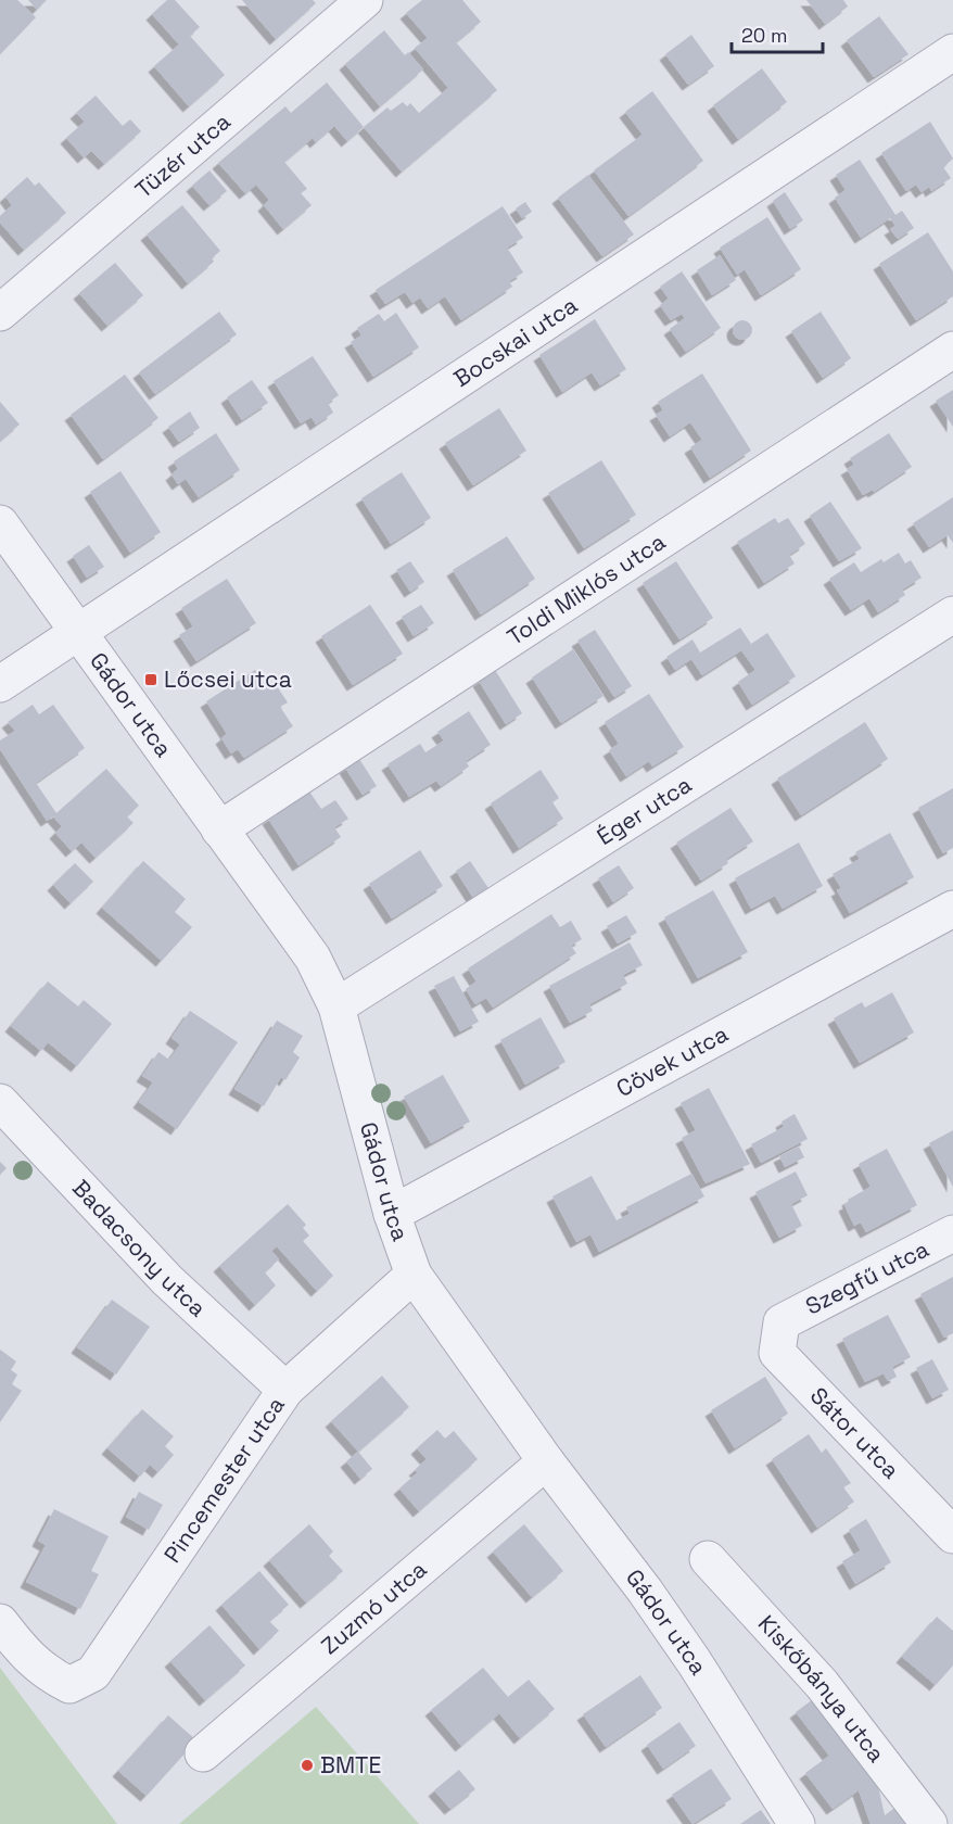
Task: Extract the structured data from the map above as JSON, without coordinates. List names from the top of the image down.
{
  "streets": {
    "street": [
      "Tüzér utca",
      "Bocskai utca",
      "Toldi Miklós utca",
      "Gádor utca",
      "Éger utca",
      "Cövek utca",
      "Badacsony utca",
      "Szegfű utca",
      "Sátor utca",
      "Pincemester utca",
      "Zuzmó utca",
      "Kiskőbánya utca"
    ]
  },
  "crossings": [
    ["Bocskai utca", "Gádor utca"],
    ["Toldi Miklós utca", "Gádor utca"],
    ["Gádor utca", "Éger utca"],
    ["Gádor utca", "Cövek utca"],
    ["Gádor utca", "Pincemester utca"],
    ["Gádor utca", "Zuzmó utca"],
    ["Badacsony utca", "Pincemester utca"],
    ["Szegfű utca", "Sátor utca"]
  ],
  "places": {
    "transit": ["Lőcsei utca"],
    "other": ["BMTE"]
  },
  "scale_bar": "20 m"
}
